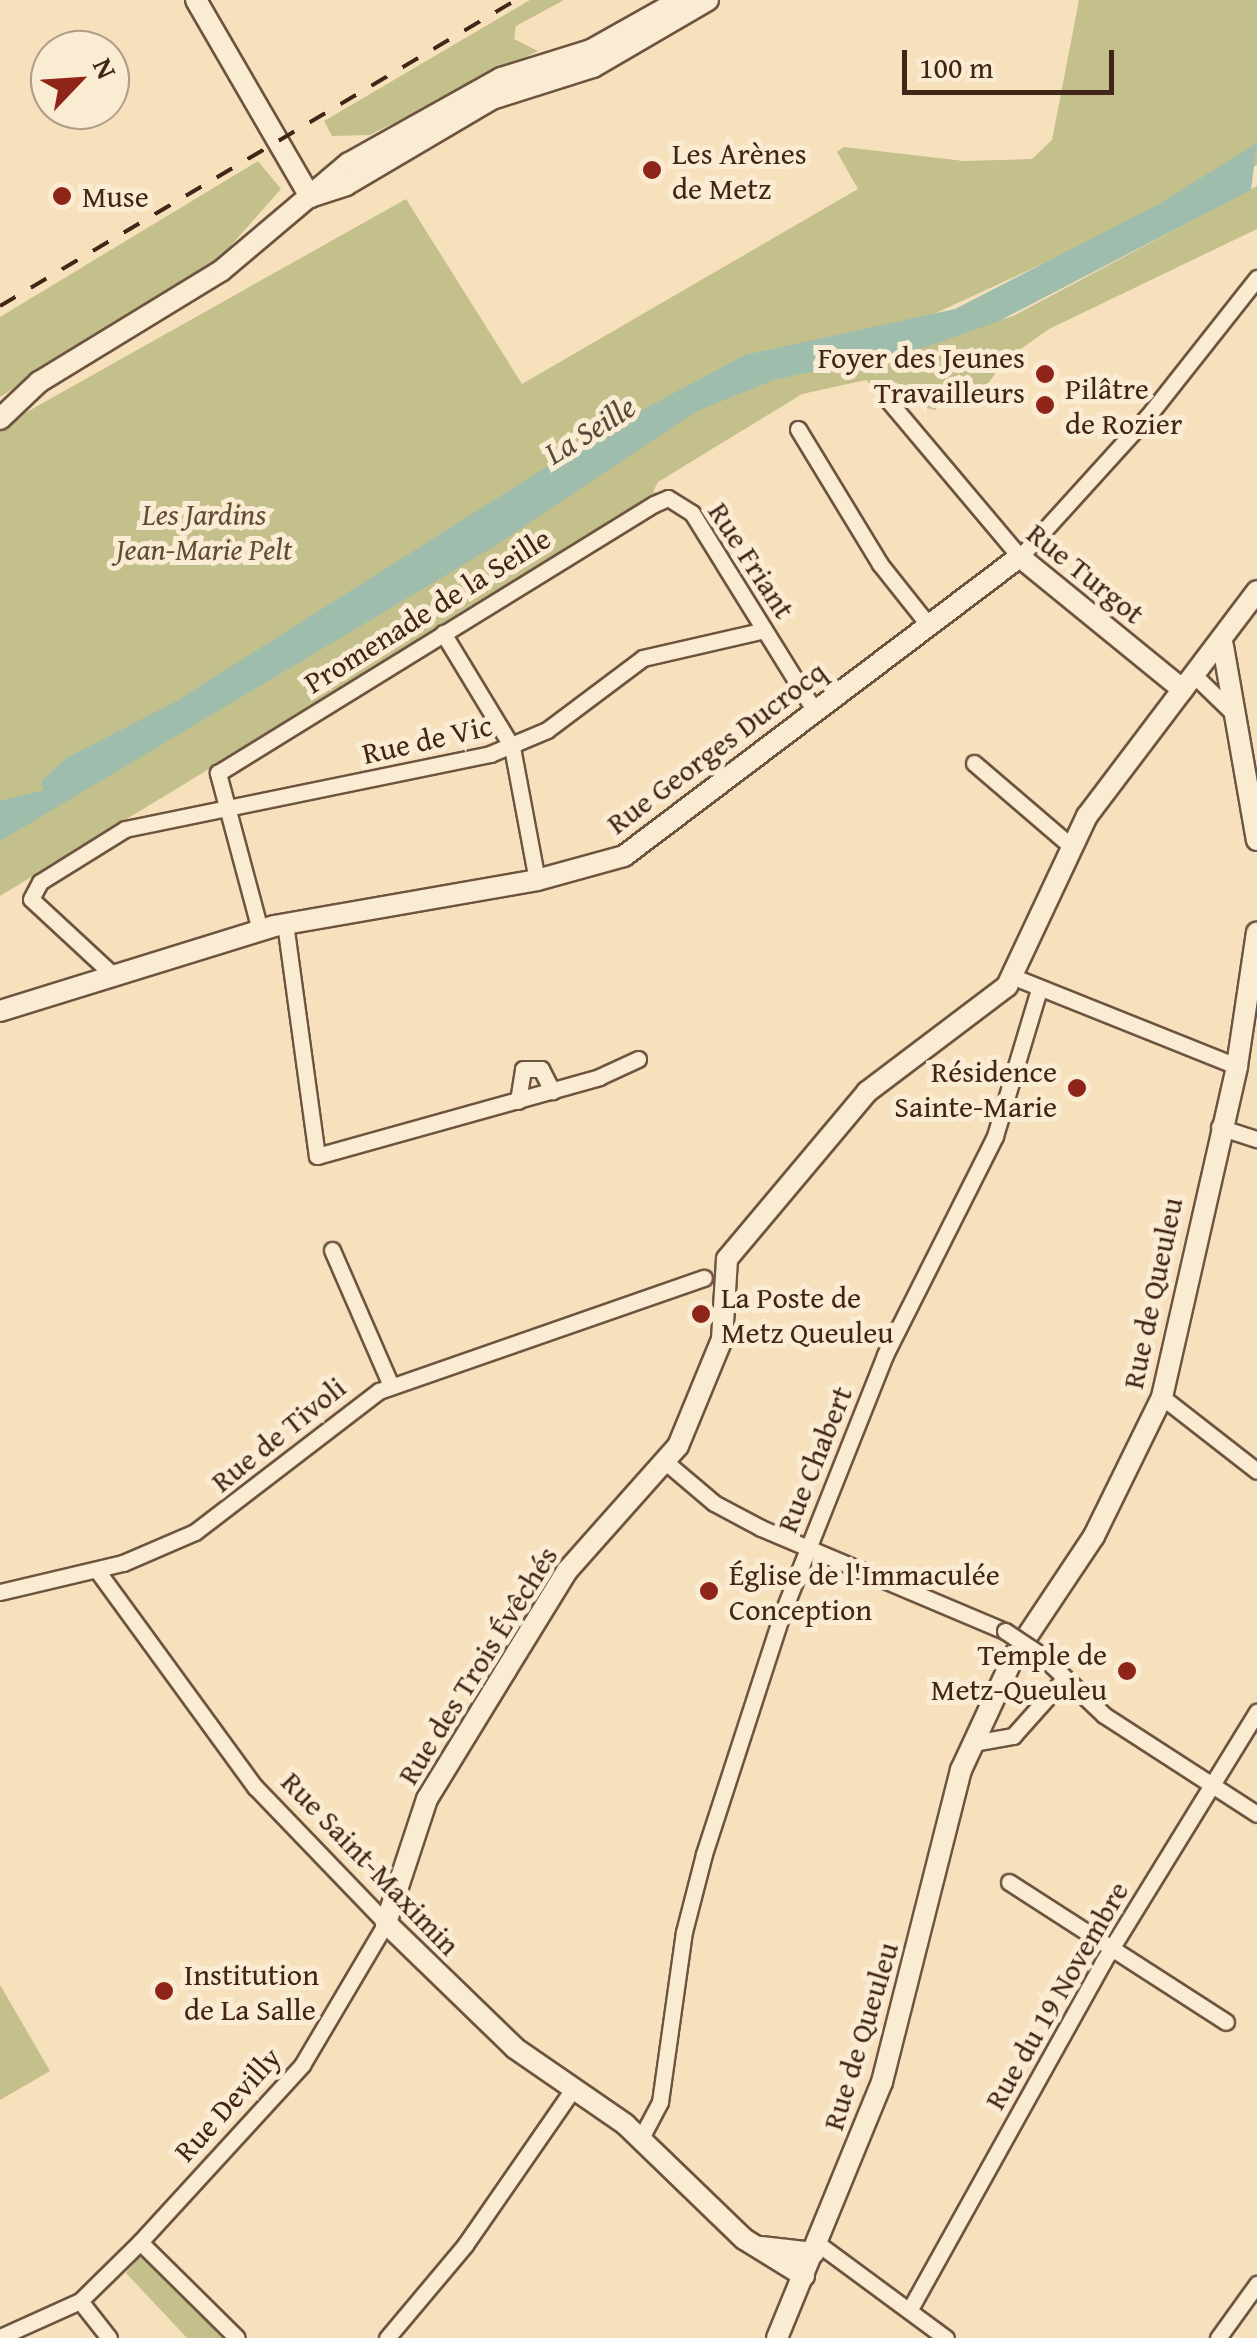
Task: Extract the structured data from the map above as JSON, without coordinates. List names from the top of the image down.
{
  "streets": {
    "street": [
      "Rue Friant",
      "Rue Turgot",
      "Promenade de la Seille",
      "Rue de Vic",
      "Rue Georges Ducrocq",
      "Rue de Queuleu",
      "Rue de Tivoli",
      "Rue Chabert",
      "Rue des Trois Évêchés",
      "Rue Saint-Maximin",
      "Rue du 19 Novembre",
      "Rue Devilly"
    ]
  },
  "crossings": [
    ["Rue Friant", "Promenade de la Seille"],
    ["Rue Friant", "Rue de Vic"],
    ["Rue Friant", "Rue Georges Ducrocq"],
    ["Rue Turgot", "Rue Georges Ducrocq"],
    ["Promenade de la Seille", "Rue de Vic"],
    ["Rue de Vic", "Rue Georges Ducrocq"],
    ["Rue de Queuleu", "Rue Saint-Maximin"],
    ["Rue de Tivoli", "Rue des Trois Évêchés"],
    ["Rue de Tivoli", "Rue Saint-Maximin"],
    ["Rue Chabert", "Rue Saint-Maximin"],
    ["Rue des Trois Évêchés", "Rue Saint-Maximin"],
    ["Rue des Trois Évêchés", "Rue Devilly"],
    ["Rue Saint-Maximin", "Rue Devilly"]
  ],
  "water": ["La Seille"],
  "parks": ["Les Jardins Jean-Marie Pelt"],
  "places": [
    "Les Arènes de Metz",
    "Muse",
    "Foyer des Jeunes Travailleurs",
    "Pilâtre de Rozier",
    "Résidence Sainte-Marie",
    "La Poste de Metz Queuleu",
    "Église de l'Immaculée Conception",
    "Temple de Metz-Queuleu",
    "Institution de La Salle"
  ],
  "scale_bar": "100 m",
  "north": "top right"
}
